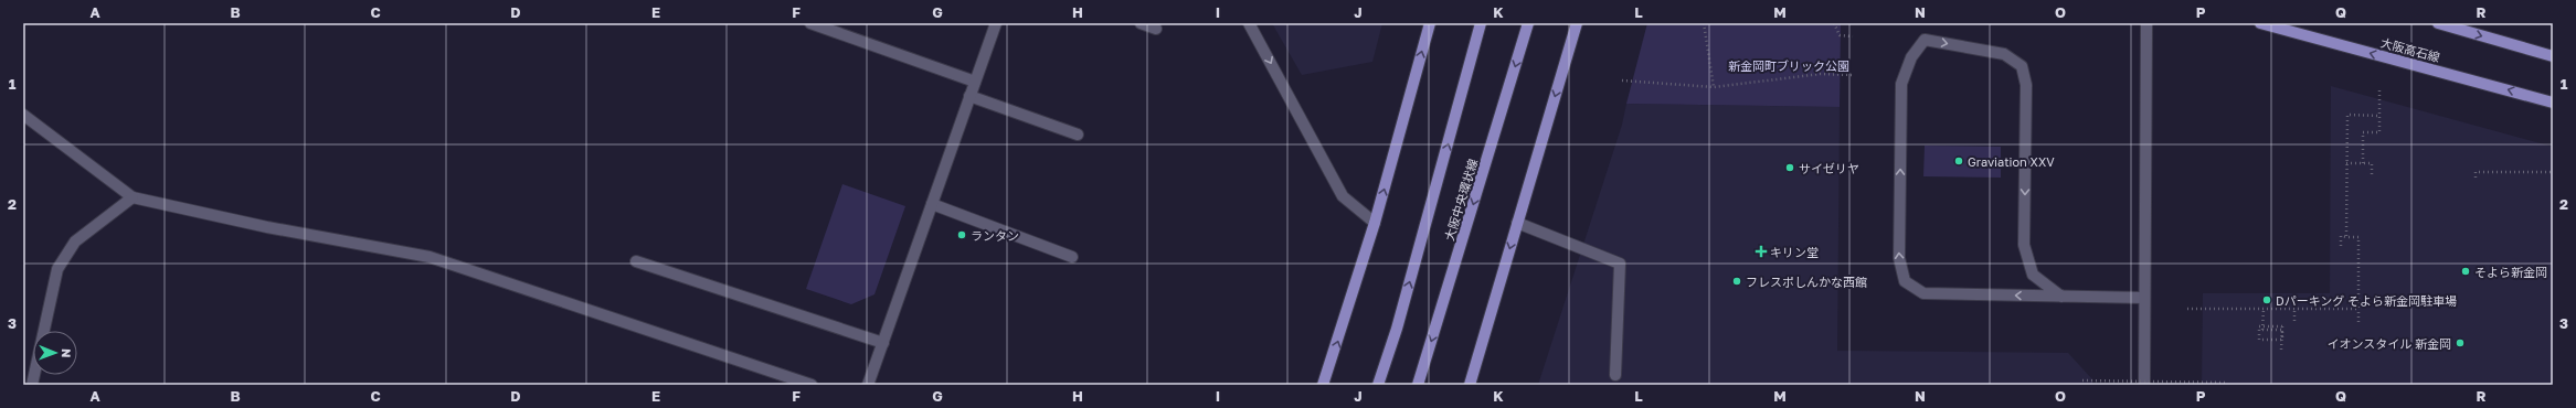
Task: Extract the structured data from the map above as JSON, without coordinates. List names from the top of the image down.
{
  "streets": {
    "main road": ["大阪高石線", "大阪中央環状線"]
  },
  "parks": ["新金岡町ブリック公園"],
  "places": {
    "other": [
      "Graviation XXV",
      "サイゼリヤ",
      "ランタン",
      "そよら新金岡",
      "フレスポしんかな西館",
      "Dパーキング そよら新金岡駐車場",
      "イオンスタイル 新金岡"
    ],
    "health": ["キリン堂"]
  },
  "north": "right",
  "grid": {
    "columns": [
      "A",
      "B",
      "C",
      "D",
      "E",
      "F",
      "G",
      "H",
      "I",
      "J",
      "K",
      "L",
      "M",
      "N",
      "O",
      "P",
      "Q",
      "R"
    ],
    "rows": ["1", "2", "3"]
  }
}
